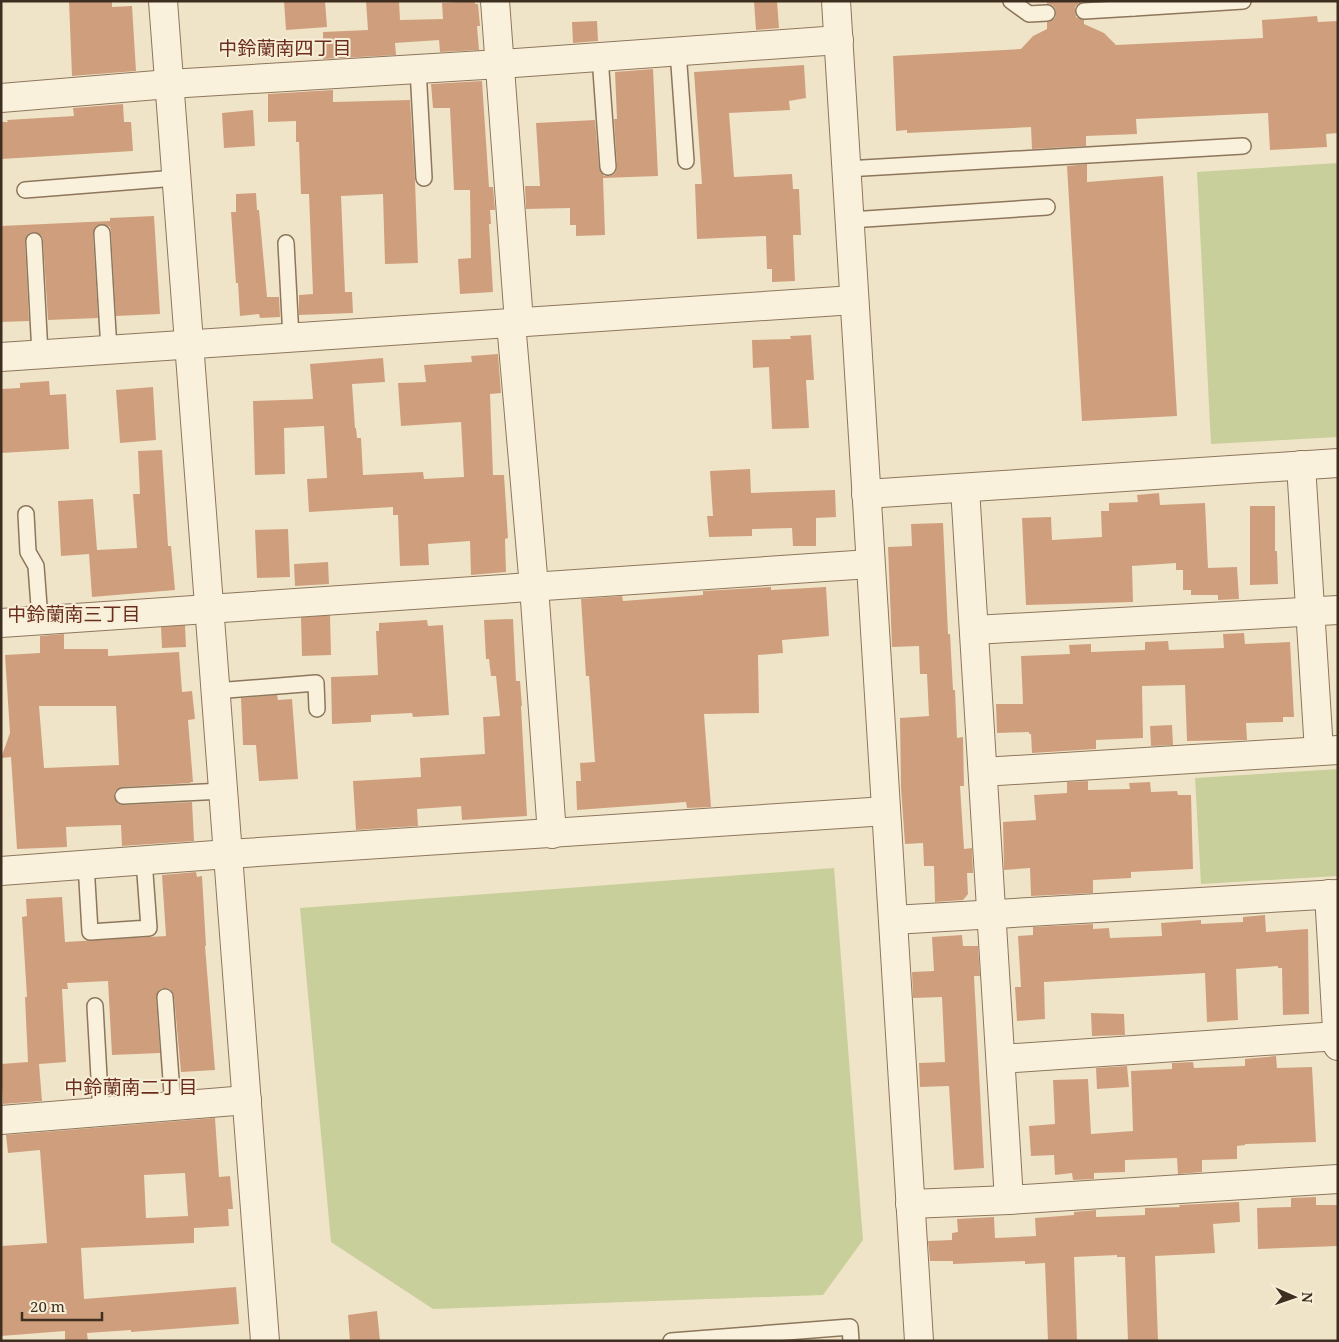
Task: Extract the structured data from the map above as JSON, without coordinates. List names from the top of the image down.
{
  "districts": ["中鈴蘭南四丁目", "中鈴蘭南三丁目", "中鈴蘭南二丁目"],
  "scale_bar": "20 m",
  "north": "right"
}
